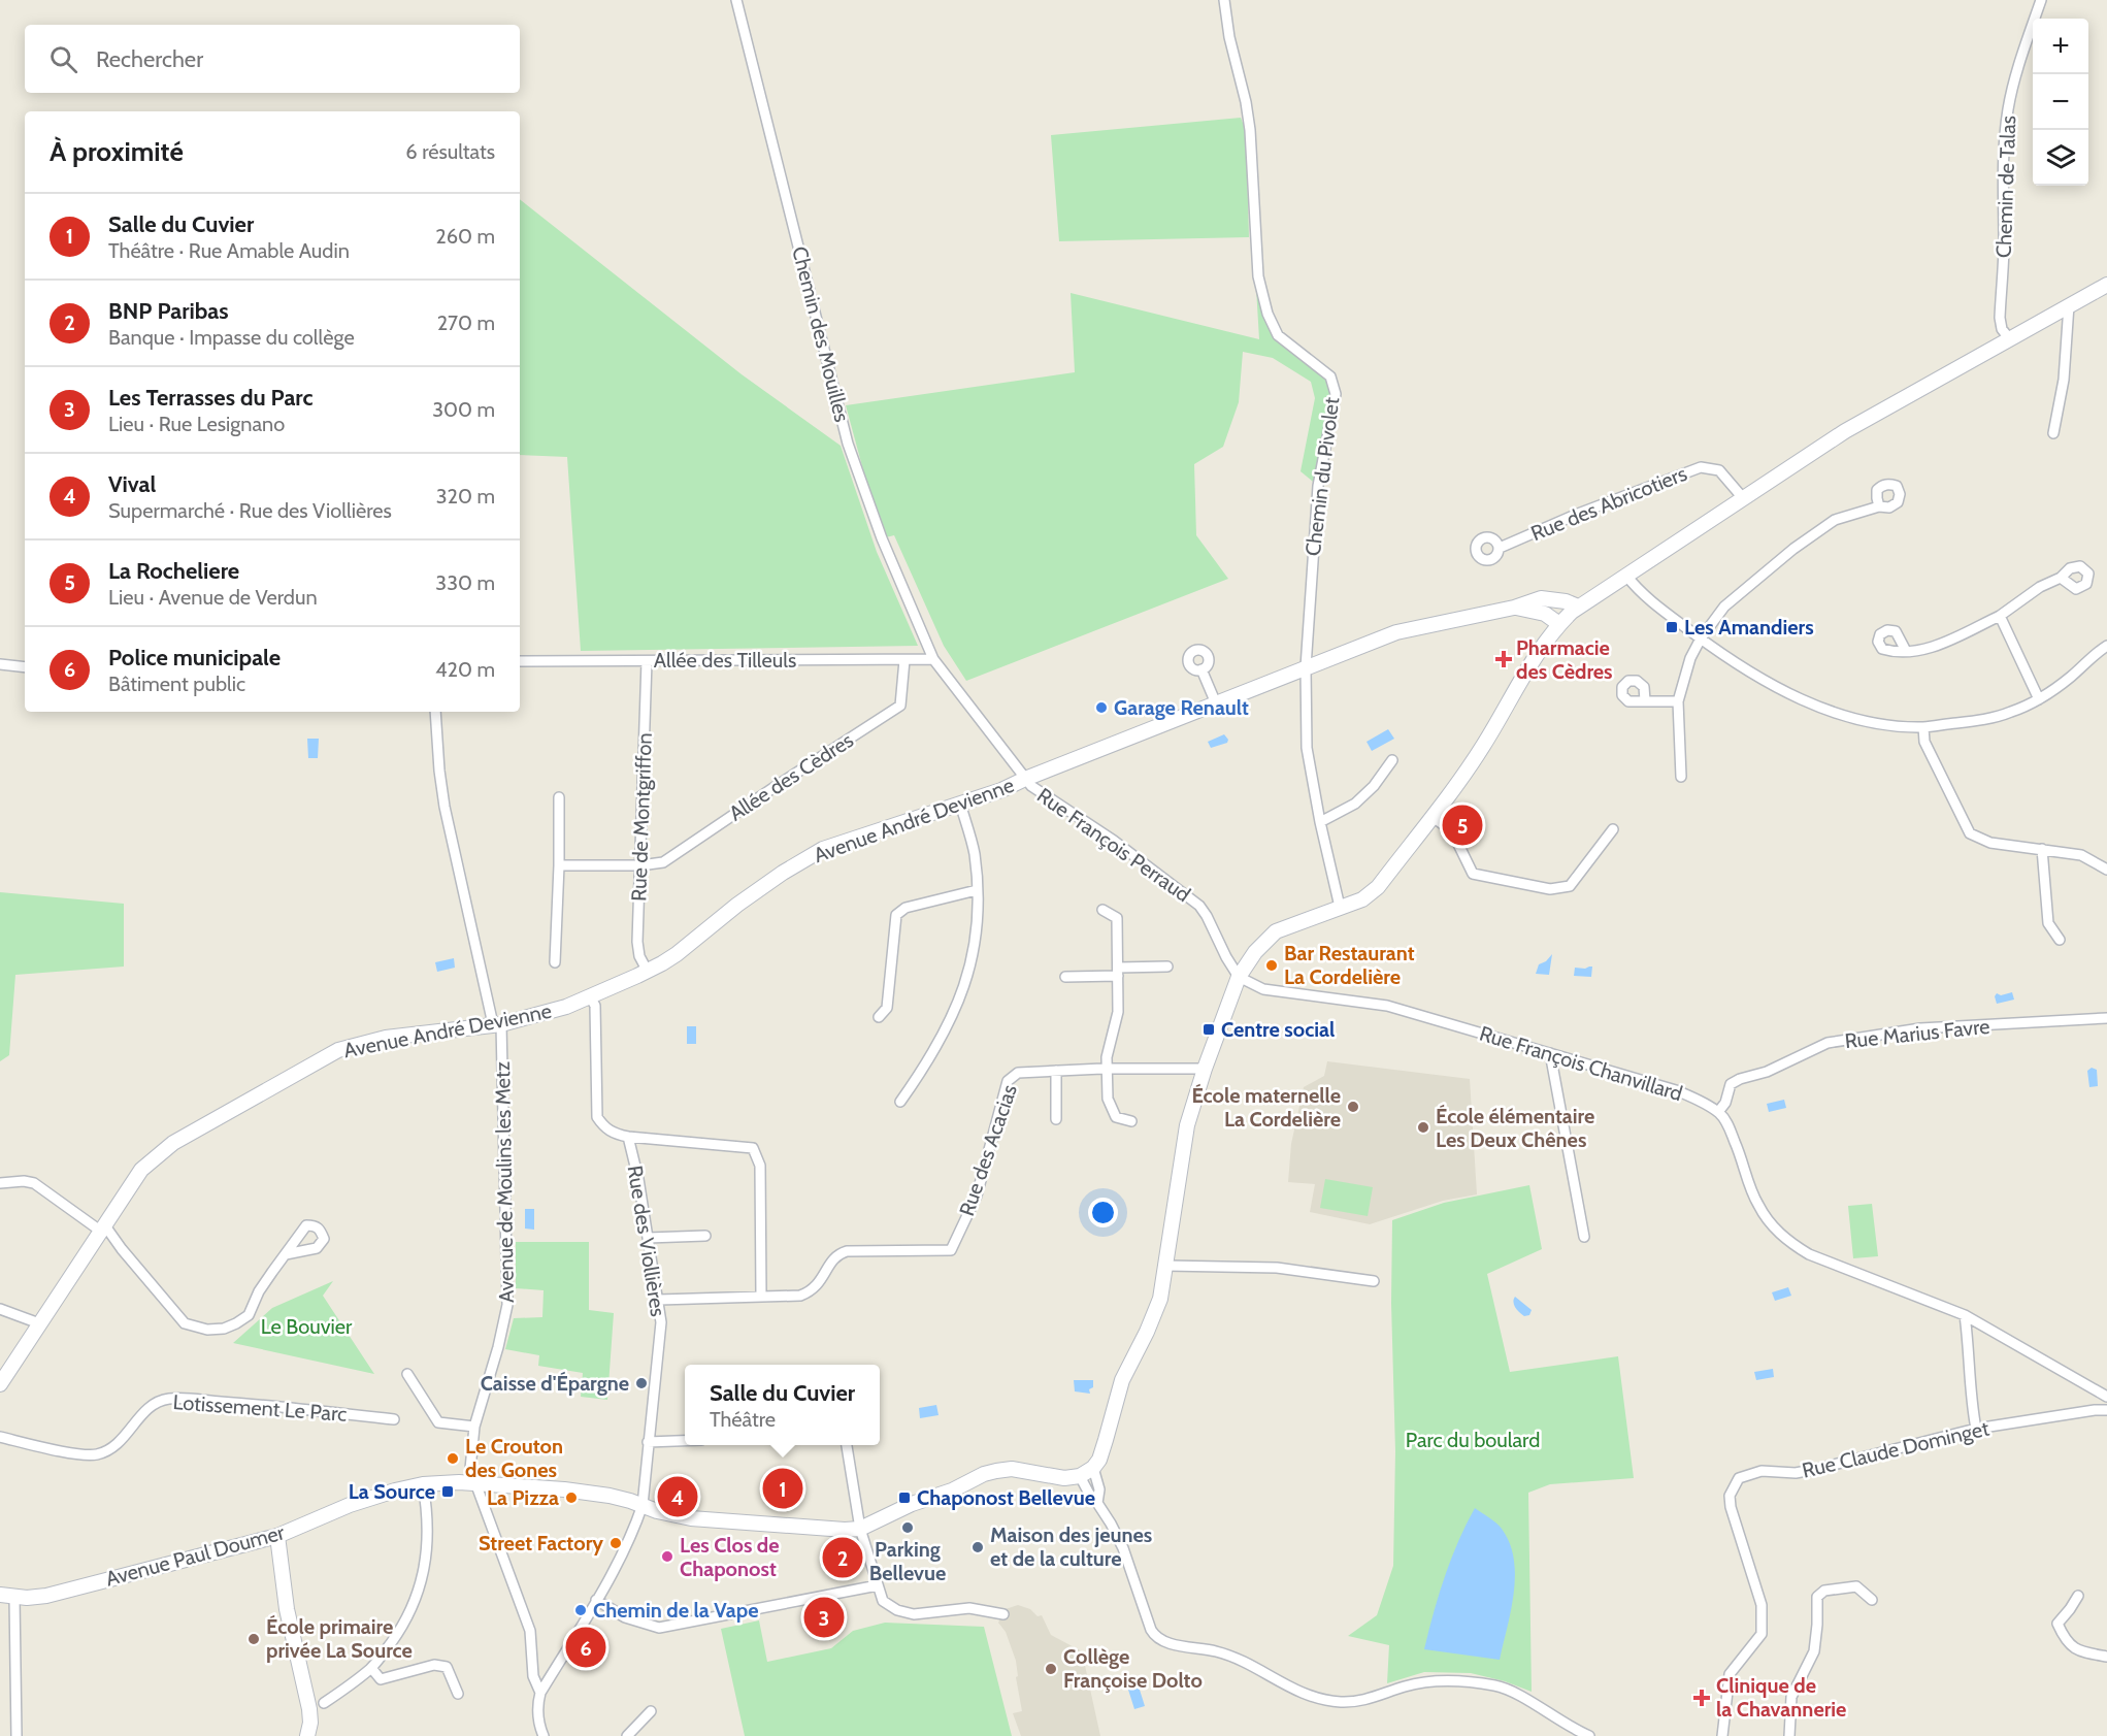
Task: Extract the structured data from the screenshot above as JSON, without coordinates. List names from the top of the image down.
{
  "streets": {
    "main road": ["Avenue André Devienne", "Avenue Paul Doumer"],
    "street": [
      "Chemin de Talas",
      "Chemin des Mouilles",
      "Chemin du Pivolet",
      "Rue des Abricotiers",
      "Allée des Tilleuls",
      "Allée des Cèdres",
      "Rue de Montgriffon",
      "Rue François Perraud",
      "Rue Marius Favre",
      "Rue François Chanvillard",
      "Rue des Acacias",
      "Avenue de Moulins les Metz",
      "Rue des Viollières",
      "Lotissement Le Parc",
      "Rue Claude Dominget"
    ]
  },
  "crossings": [
    ["Chemin des Mouilles", "Allée des Tilleuls"],
    ["Chemin des Mouilles", "Rue François Perraud"],
    ["Chemin du Pivolet", "Avenue André Devienne"],
    ["Allée des Tilleuls", "Allée des Cèdres"],
    ["Allée des Tilleuls", "Rue de Montgriffon"],
    ["Allée des Tilleuls", "Rue François Perraud"],
    ["Allée des Cèdres", "Rue de Montgriffon"],
    ["Rue de Montgriffon", "Avenue André Devienne"],
    ["Avenue André Devienne", "Rue François Perraud"],
    ["Avenue André Devienne", "Avenue de Moulins les Metz"],
    ["Avenue André Devienne", "Rue des Viollières"],
    ["Rue François Perraud", "Rue François Chanvillard"],
    ["Rue Marius Favre", "Rue François Chanvillard"],
    ["Rue des Acacias", "Rue des Viollières"],
    ["Avenue de Moulins les Metz", "Rue des Viollières"],
    ["Avenue de Moulins les Metz", "Avenue Paul Doumer"],
    ["Rue des Viollières", "Avenue Paul Doumer"]
  ],
  "parks": ["Le Bouvier", "Parc du boulard"],
  "places": {
    "transit": [
      "Les Amandiers",
      "Centre social",
      "La Source",
      "Chaponost Bellevue"
    ],
    "health": ["Pharmacie des Cèdres", "Clinique de la Chavannerie"],
    "other": [
      "Garage Renault",
      "Bar Restaurant La Cordelière",
      "École maternelle La Cordelière",
      "École élémentaire Les Deux Chênes",
      "Caisse d'Épargne",
      "Le Crouton des Gones",
      "La Pizza",
      "Parking Bellevue",
      "Street Factory",
      "Maison des jeunes et de la culture",
      "Les Clos de Chaponost",
      "Chemin de la Vape",
      "École primaire privée La Source",
      "Collège Françoise Dolto"
    ]
  },
  "page": {
    "map_buttons": ["+", "−"],
    "search": "Rechercher",
    "heading": ["À proximité", "6 résultats"],
    "list": [
      {
        "mark": "1",
        "name": "Salle du Cuvier",
        "note": "Théâtre · Rue Amable Audin",
        "value": "260 m"
      },
      {
        "mark": "2",
        "name": "BNP Paribas",
        "note": "Banque · Impasse du collège",
        "value": "270 m"
      },
      {
        "mark": "3",
        "name": "Les Terrasses du Parc",
        "note": "Lieu · Rue Lesignano",
        "value": "300 m"
      },
      {
        "mark": "4",
        "name": "Vival",
        "note": "Supermarché · Rue des Viollières",
        "value": "320 m"
      },
      {
        "mark": "5",
        "name": "La Rocheliere",
        "note": "Lieu · Avenue de Verdun",
        "value": "330 m"
      },
      {
        "mark": "6",
        "name": "Police municipale",
        "note": "Bâtiment public",
        "value": "420 m"
      }
    ],
    "pins": [
      "5",
      "1",
      "4",
      "2",
      "3",
      "6"
    ],
    "popup": ["Salle du Cuvier", "Théâtre"]
  }
}
